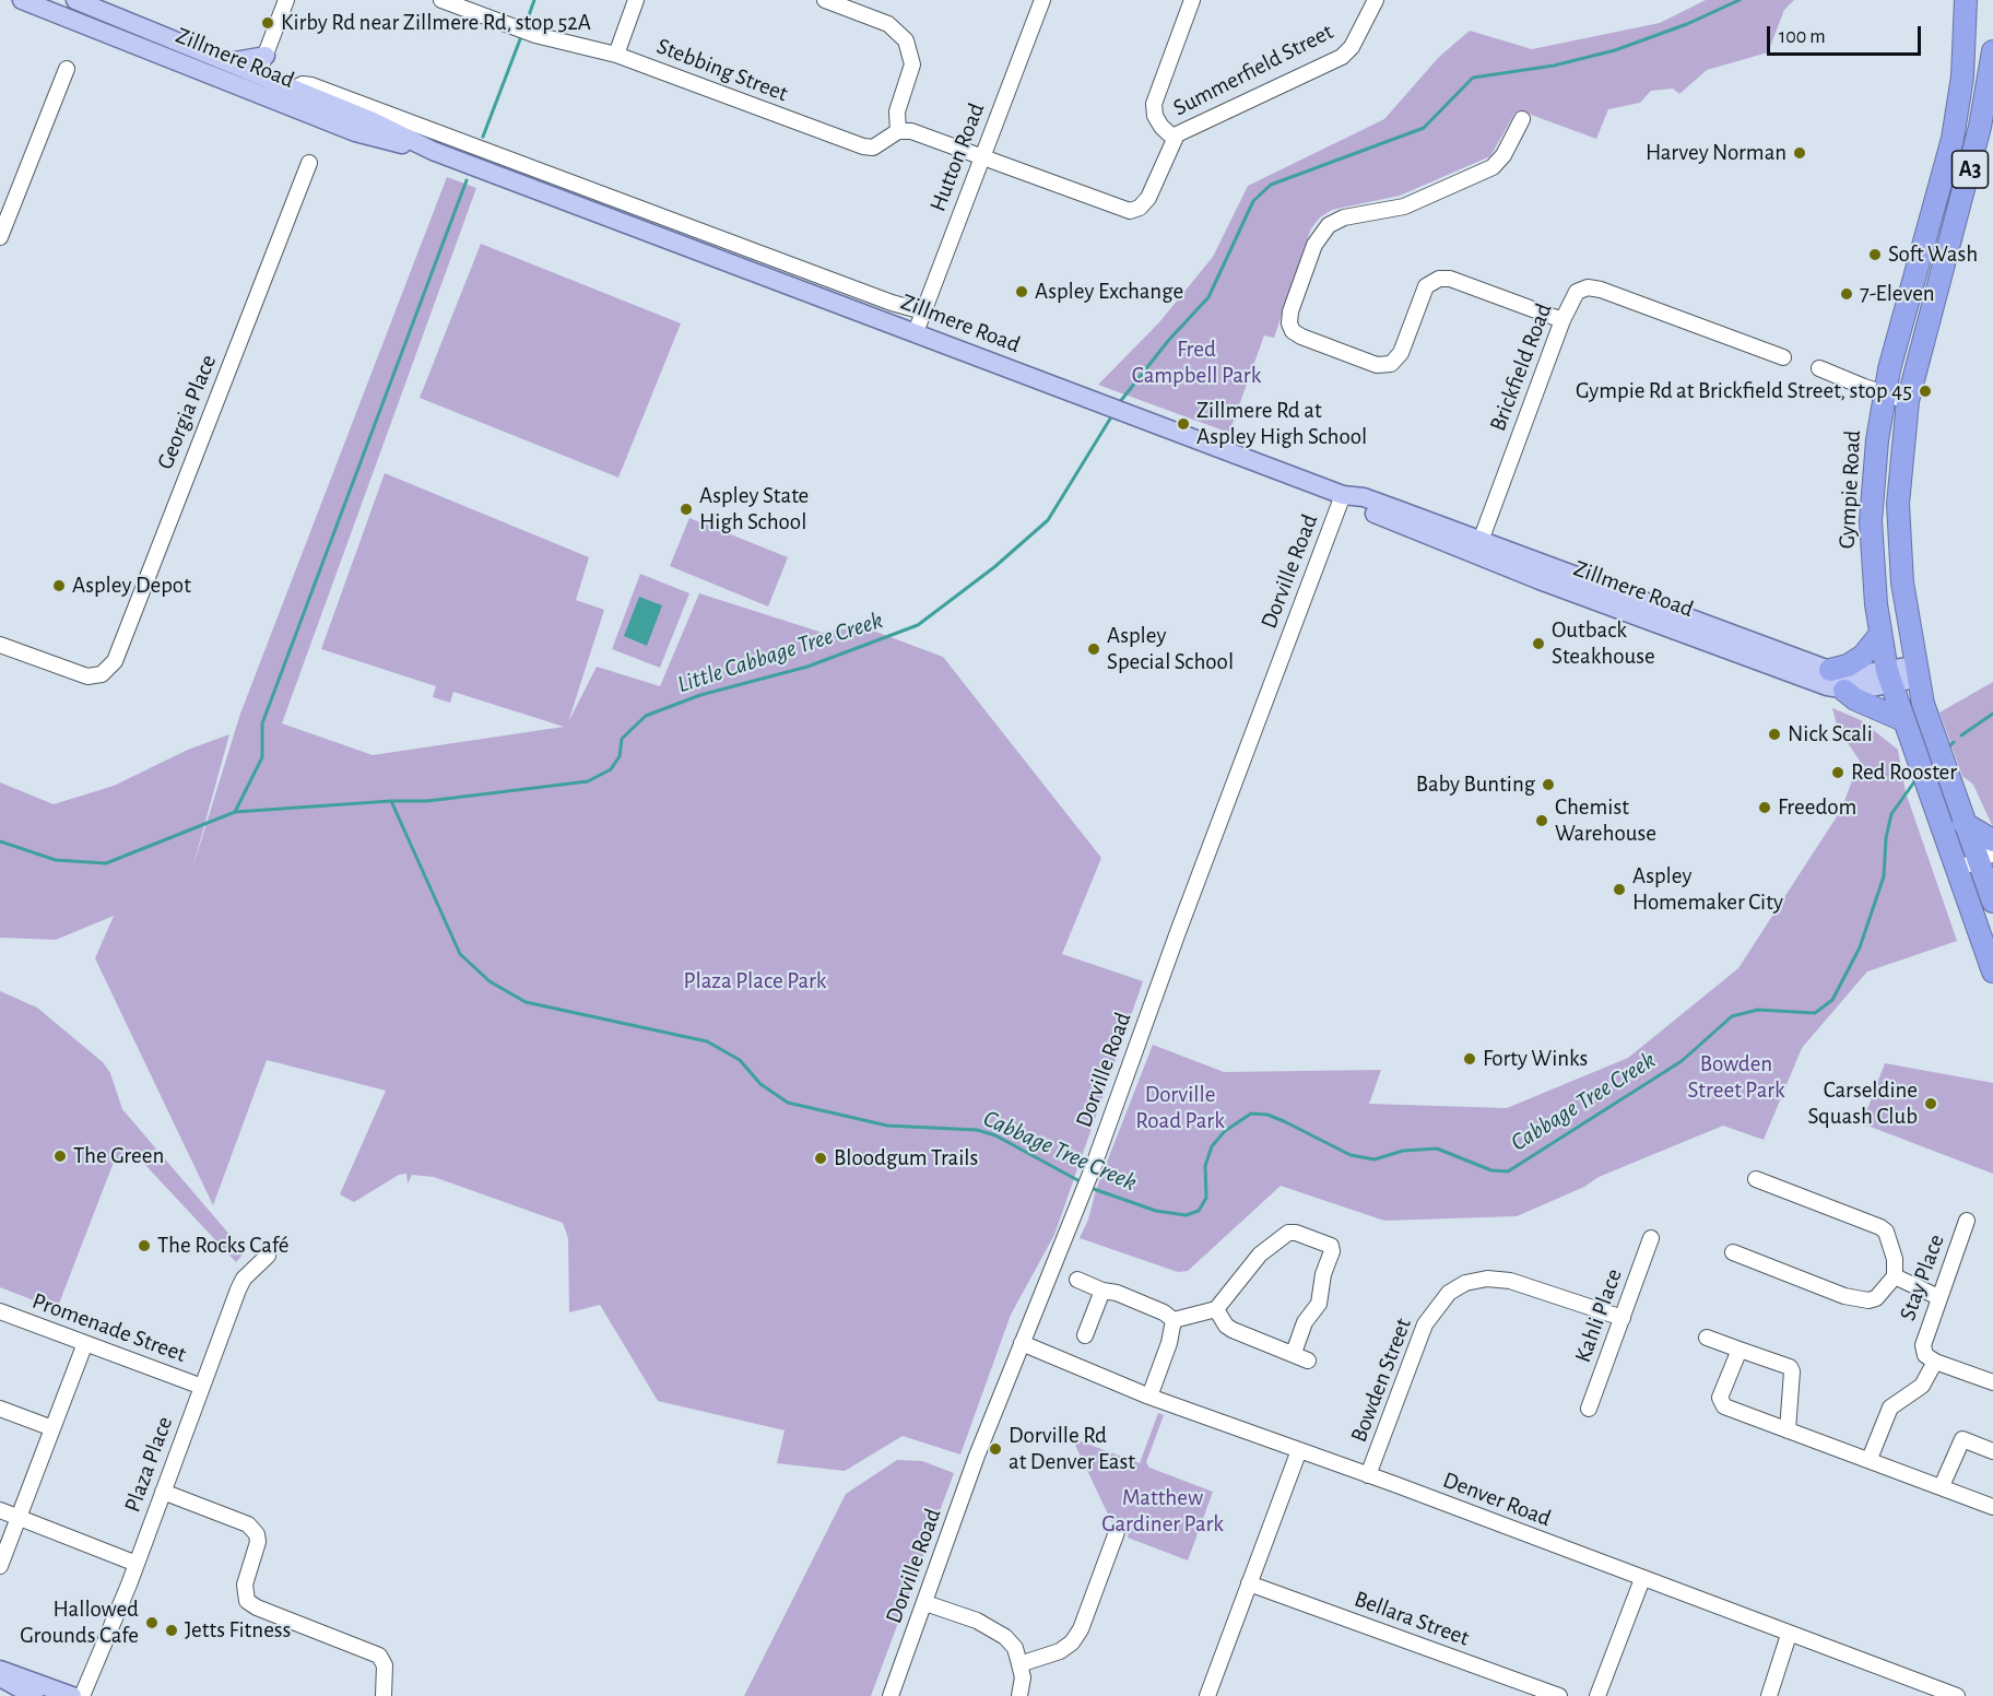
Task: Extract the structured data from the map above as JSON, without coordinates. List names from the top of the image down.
{
  "streets": {
    "highway": ["A3", "Gympie Road"],
    "main road": ["Zillmere Road"],
    "street": [
      "Stebbing Street",
      "Summerfield Street",
      "Hutton Road",
      "Brickfield Road",
      "Georgia Place",
      "Dorville Road",
      "Stay Place",
      "Kahli Place",
      "Promenade Street",
      "Bowden Street",
      "Plaza Place",
      "Denver Road",
      "Bellara Street"
    ]
  },
  "crossings": [
    ["Zillmere Road", "Hutton Road"],
    ["Zillmere Road", "A3"],
    ["Zillmere Road", "Brickfield Road"],
    ["Zillmere Road", "Gympie Road"],
    ["Zillmere Road", "Dorville Road"],
    ["Summerfield Street", "Hutton Road"],
    ["Dorville Road", "Denver Road"],
    ["Kahli Place", "Bowden Street"],
    ["Promenade Street", "Plaza Place"],
    ["Bowden Street", "Denver Road"]
  ],
  "water": ["Little Cabbage Tree Creek", "Cabbage Tree Creek"],
  "parks": [
    "Fred Campbell Park",
    "Plaza Place Park",
    "Bowden Street Park",
    "Dorville Road Park",
    "Matthew Gardiner Park"
  ],
  "places": [
    "Kirby Rd near Zillmere Rd, stop 52A",
    "Harvey Norman",
    "Soft Wash",
    "Aspley Exchange",
    "7-Eleven",
    "Gympie Rd at Brickfield Street, stop 45",
    "Zillmere Rd at Aspley High School",
    "Aspley State High School",
    "Aspley Depot",
    "Outback Steakhouse",
    "Aspley Special School",
    "Nick Scali",
    "Red Rooster",
    "Baby Bunting",
    "Freedom",
    "Chemist Warehouse",
    "Aspley Homemaker City",
    "Forty Winks",
    "Carseldine Squash Club",
    "The Green",
    "Bloodgum Trails",
    "The Rocks Café",
    "Dorville Rd at Denver East",
    "Hallowed Grounds Cafe",
    "Jetts Fitness"
  ],
  "scale_bar": "100 m"
}
